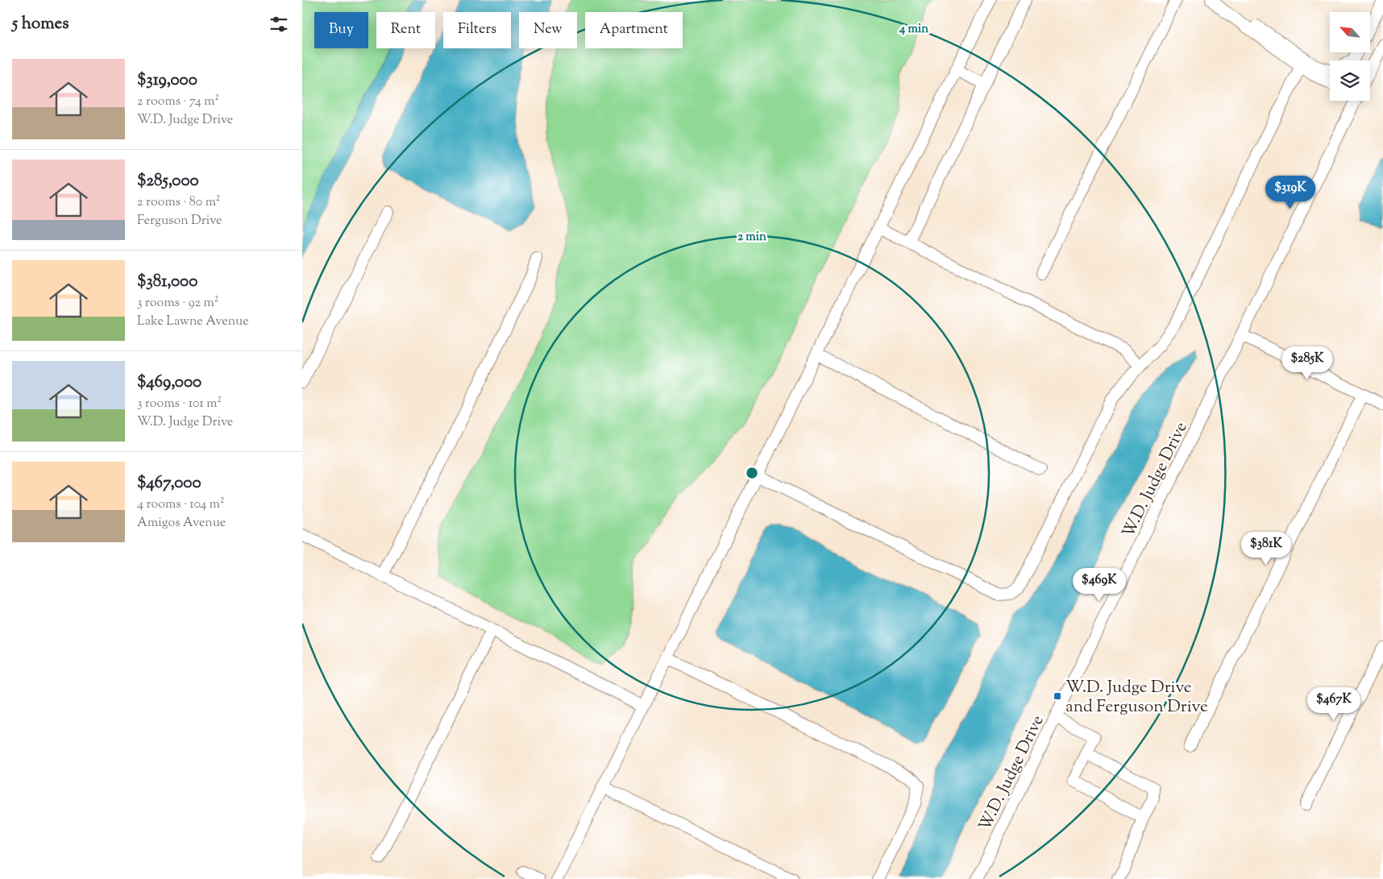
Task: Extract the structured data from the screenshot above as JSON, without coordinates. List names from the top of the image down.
{
  "streets": {
    "street": ["W.D. Judge Drive"]
  },
  "places": {
    "transit": ["W.D. Judge Drive and Ferguson Drive"]
  },
  "north": "top left",
  "page": {
    "heading": "5 homes",
    "chip": [
      "Buy",
      "Rent",
      "Filters",
      "New",
      "Apartment"
    ],
    "list": [
      {
        "name": "$319,000",
        "note": "2 rooms · 74 m² · W.D. Judge Drive"
      },
      {
        "name": "$285,000",
        "note": "2 rooms · 80 m² · Ferguson Drive"
      },
      {
        "name": "$381,000",
        "note": "3 rooms · 92 m² · Lake Lawne Avenue"
      },
      {
        "name": "$469,000",
        "note": "3 rooms · 101 m² · W.D. Judge Drive"
      },
      {
        "name": "$467,000",
        "note": "4 rooms · 104 m² · Amigos Avenue"
      }
    ],
    "price": [
      "$319K",
      "$285K",
      "$381K",
      "$469K",
      "$467K"
    ]
  },
  "rings": ["4 min", "2 min"]
}
